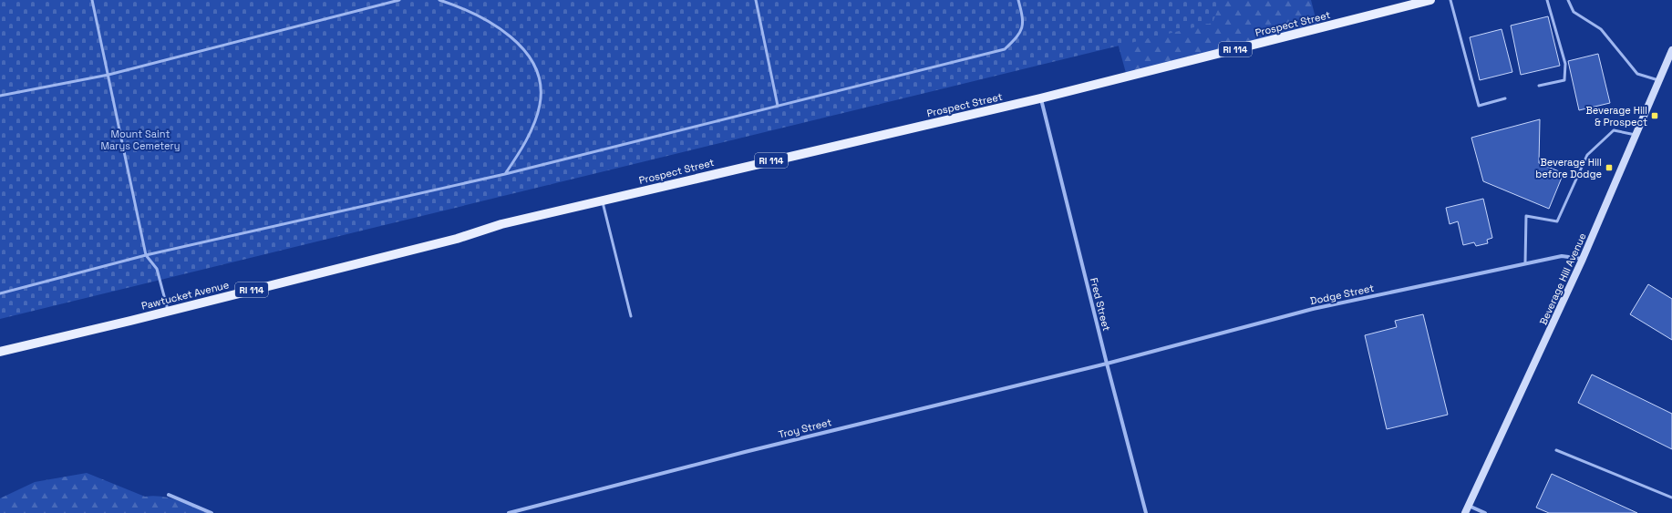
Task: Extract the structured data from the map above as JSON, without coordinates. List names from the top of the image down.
{
  "streets": {
    "main road": [
      "Prospect Street",
      "RI 114",
      "Beverage Hill Avenue",
      "Pawtucket Avenue"
    ],
    "street": ["Dodge Street", "Fred Street", "Troy Street"]
  },
  "crossings": [
    ["Prospect Street", "Pawtucket Avenue"],
    ["Prospect Street", "Fred Street"],
    ["Beverage Hill Avenue", "Dodge Street"],
    ["Dodge Street", "Fred Street"],
    ["Dodge Street", "Troy Street"],
    ["Fred Street", "Troy Street"]
  ],
  "parks": ["Mount Saint Marys Cemetery"],
  "places": {
    "transit": ["Beverage Hill & Prospect", "Beverage Hill before Dodge"]
  }
}
